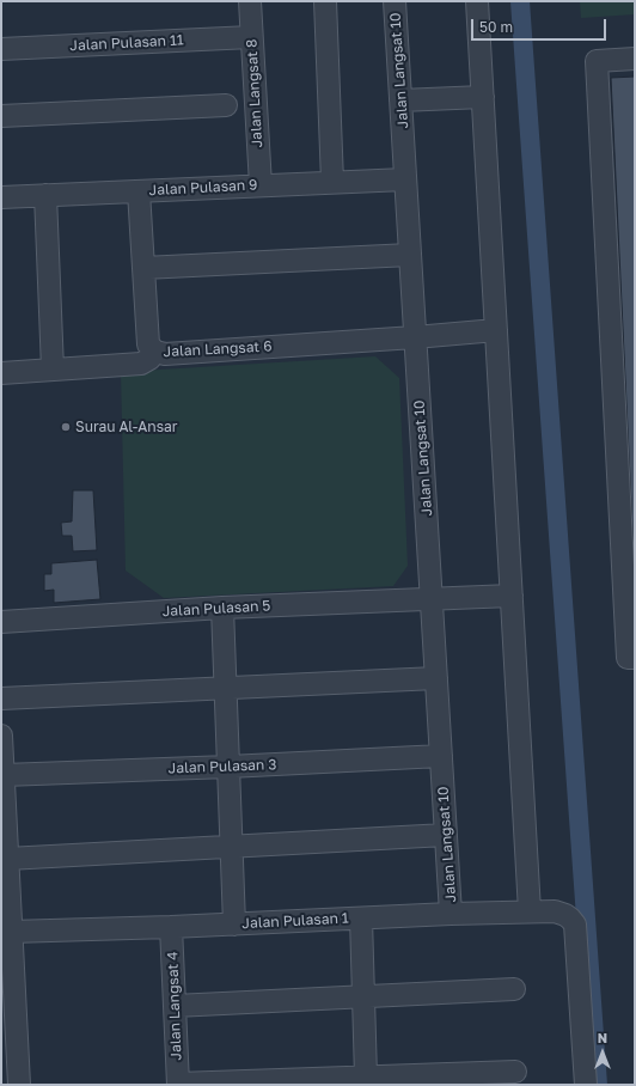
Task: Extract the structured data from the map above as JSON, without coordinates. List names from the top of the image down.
{
  "streets": {
    "street": [
      "Jalan Pulasan 11",
      "Jalan Langsat 10",
      "Jalan Langsat 8",
      "Jalan Pulasan 9",
      "Jalan Langsat 6",
      "Jalan Pulasan 5",
      "Jalan Pulasan 3",
      "Jalan Pulasan 1",
      "Jalan Langsat 4"
    ]
  },
  "crossings": [
    ["Jalan Pulasan 11", "Jalan Langsat 8"],
    ["Jalan Langsat 10", "Jalan Pulasan 9"],
    ["Jalan Langsat 10", "Jalan Langsat 6"],
    ["Jalan Langsat 10", "Jalan Pulasan 5"],
    ["Jalan Langsat 10", "Jalan Pulasan 3"],
    ["Jalan Langsat 10", "Jalan Pulasan 1"],
    ["Jalan Langsat 8", "Jalan Pulasan 9"],
    ["Jalan Pulasan 9", "Jalan Langsat 6"],
    ["Jalan Pulasan 1", "Jalan Langsat 4"]
  ],
  "places": ["Surau Al-Ansar"],
  "scale_bar": "50 m",
  "north": "top"
}
